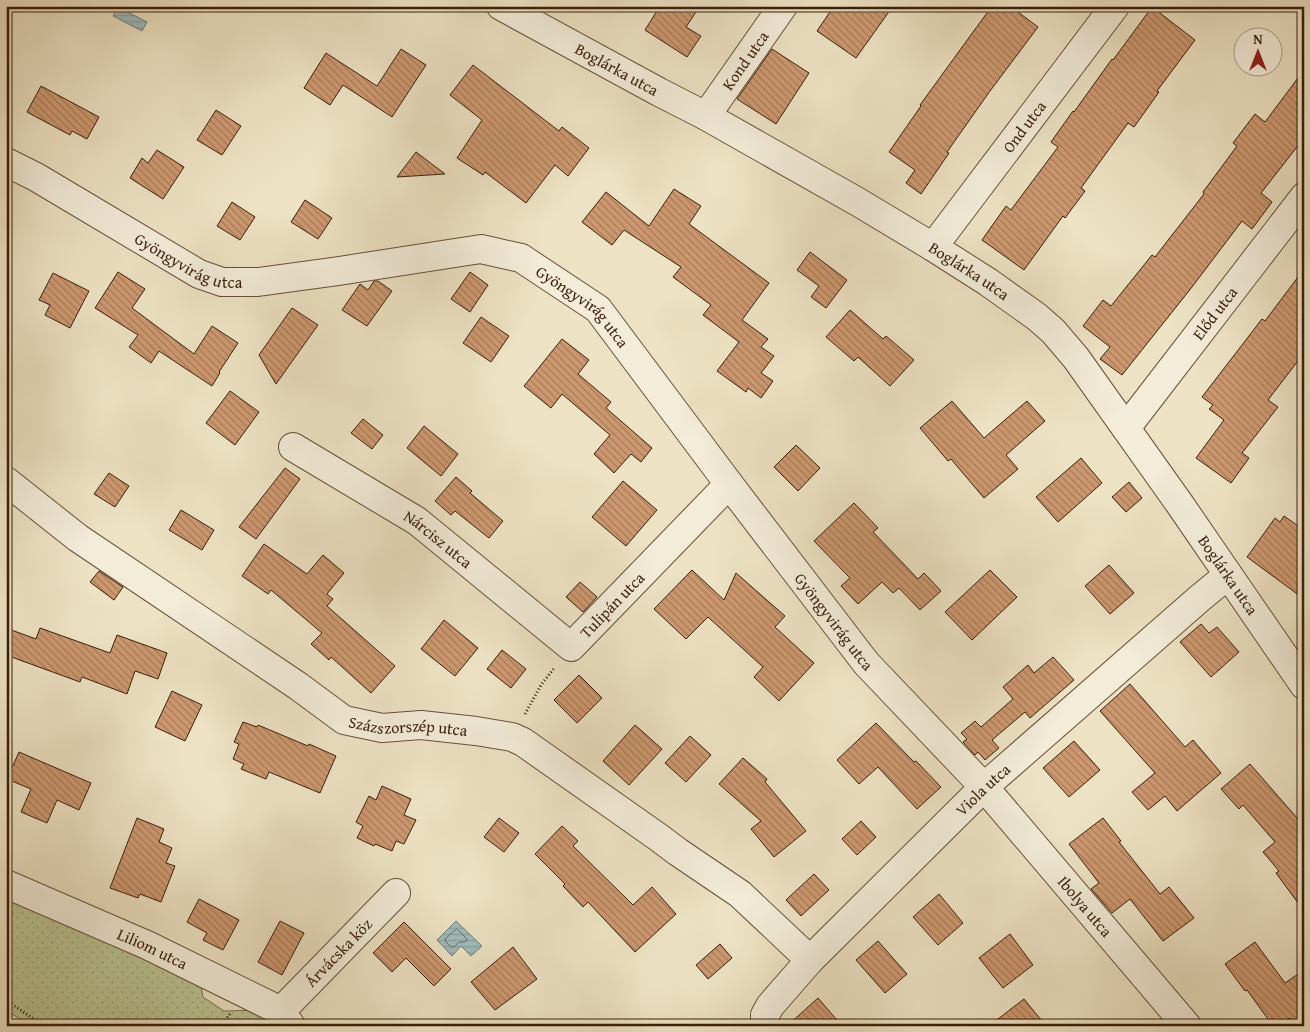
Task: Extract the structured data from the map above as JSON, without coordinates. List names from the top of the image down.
{
  "streets": {
    "street": [
      "Kond utca",
      "Boglárka utca",
      "Ond utca",
      "Gyöngyvirág utca",
      "Előd utca",
      "Nárcisz utca",
      "Tulipán utca",
      "Százszorszép utca",
      "Viola utca",
      "Ibolya utca",
      "Liliom utca",
      "Árvácska köz"
    ]
  },
  "crossings": [
    ["Kond utca", "Boglárka utca"],
    ["Boglárka utca", "Ond utca"],
    ["Boglárka utca", "Előd utca"],
    ["Boglárka utca", "Viola utca"],
    ["Gyöngyvirág utca", "Tulipán utca"],
    ["Gyöngyvirág utca", "Viola utca"],
    ["Gyöngyvirág utca", "Ibolya utca"],
    ["Nárcisz utca", "Tulipán utca"],
    ["Tulipán utca", "Százszorszép utca"],
    ["Százszorszép utca", "Viola utca"],
    ["Viola utca", "Ibolya utca"],
    ["Liliom utca", "Árvácska köz"]
  ],
  "north": "top"
}
